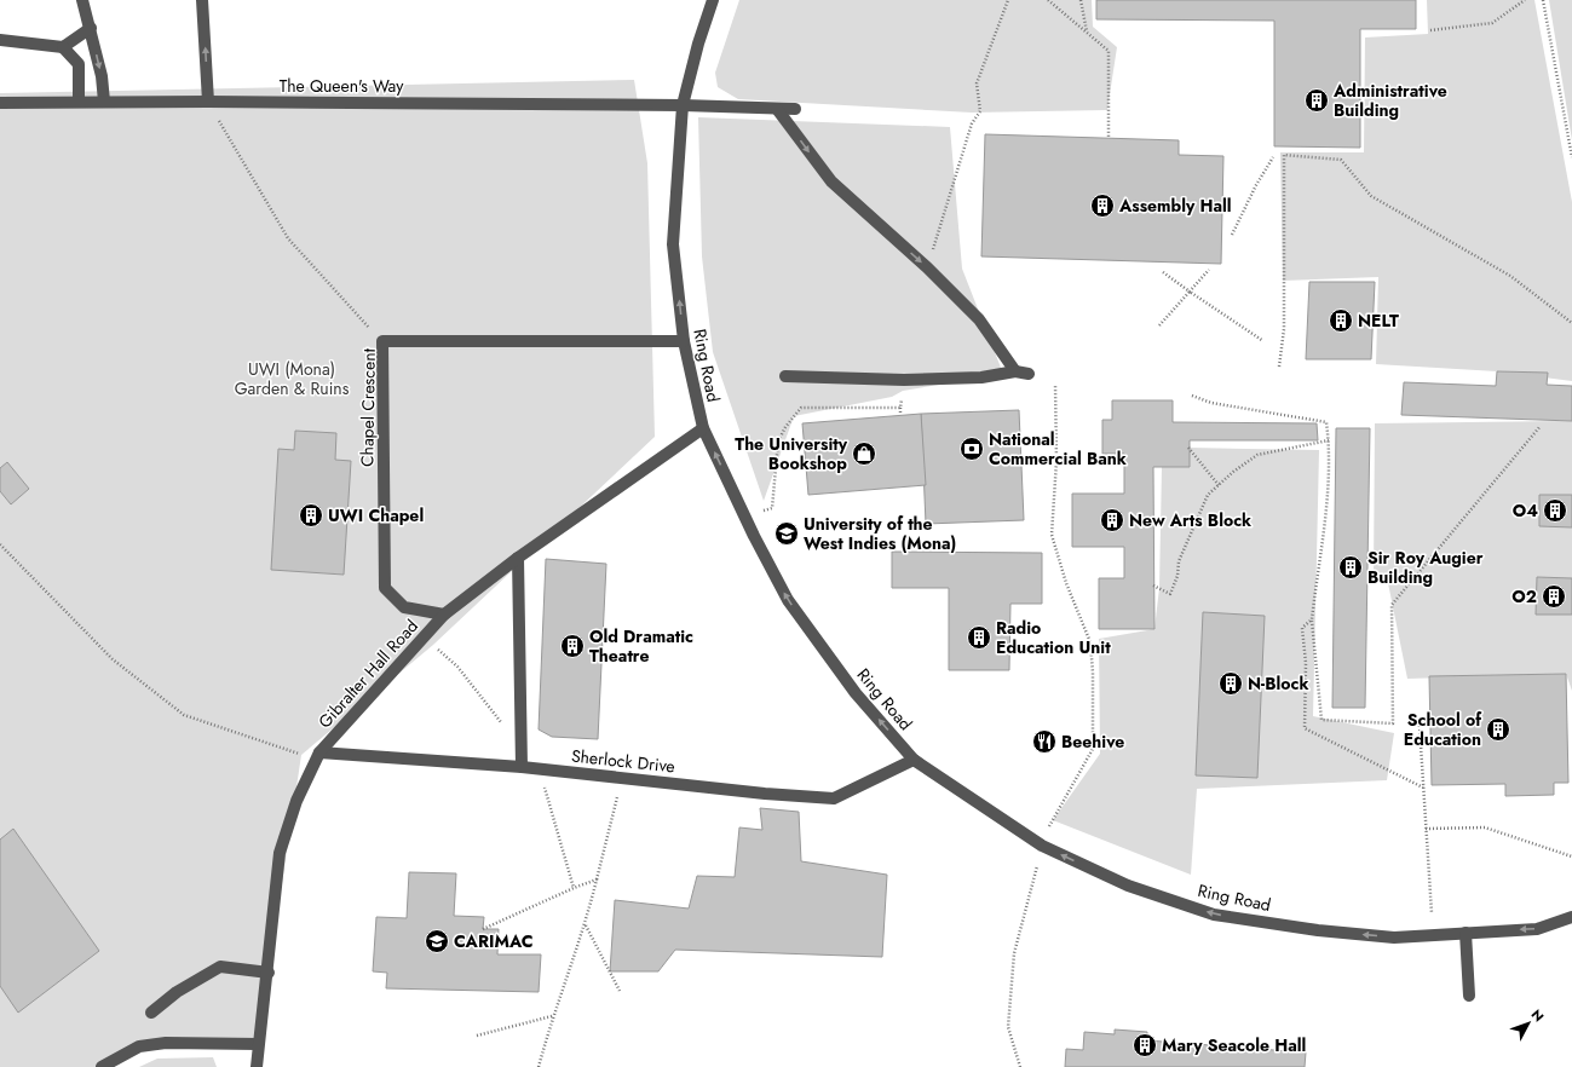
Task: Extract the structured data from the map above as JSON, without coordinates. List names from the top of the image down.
{
  "streets": {
    "street": [
      "The Queen's Way",
      "Ring Road",
      "Chapel Crescent",
      "Gibralter Hall Road",
      "Sherlock Drive"
    ]
  },
  "crossings": [
    ["The Queen's Way", "Ring Road"],
    ["Ring Road", "Chapel Crescent"],
    ["Ring Road", "Gibralter Hall Road"],
    ["Ring Road", "Sherlock Drive"],
    ["Chapel Crescent", "Gibralter Hall Road"],
    ["Gibralter Hall Road", "Sherlock Drive"]
  ],
  "one_way": ["Ring Road"],
  "parks": ["UWI (Mona) Garden & Ruins"],
  "places": {
    "building": [
      "Administrative Building",
      "Assembly Hall",
      "NELT",
      "O4",
      "UWI Chapel",
      "New Arts Block",
      "Sir Roy Augier Building",
      "O2",
      "Radio Education Unit",
      "Old Dramatic Theatre",
      "N-Block",
      "School of Education",
      "Mary Seacole Hall"
    ],
    "bank": ["National Commercial Bank"],
    "shop": ["The University Bookshop"],
    "school or university": ["University of the West Indies (Mona)", "CARIMAC"],
    "restaurant": ["Beehive"]
  },
  "north": "top right"
}
